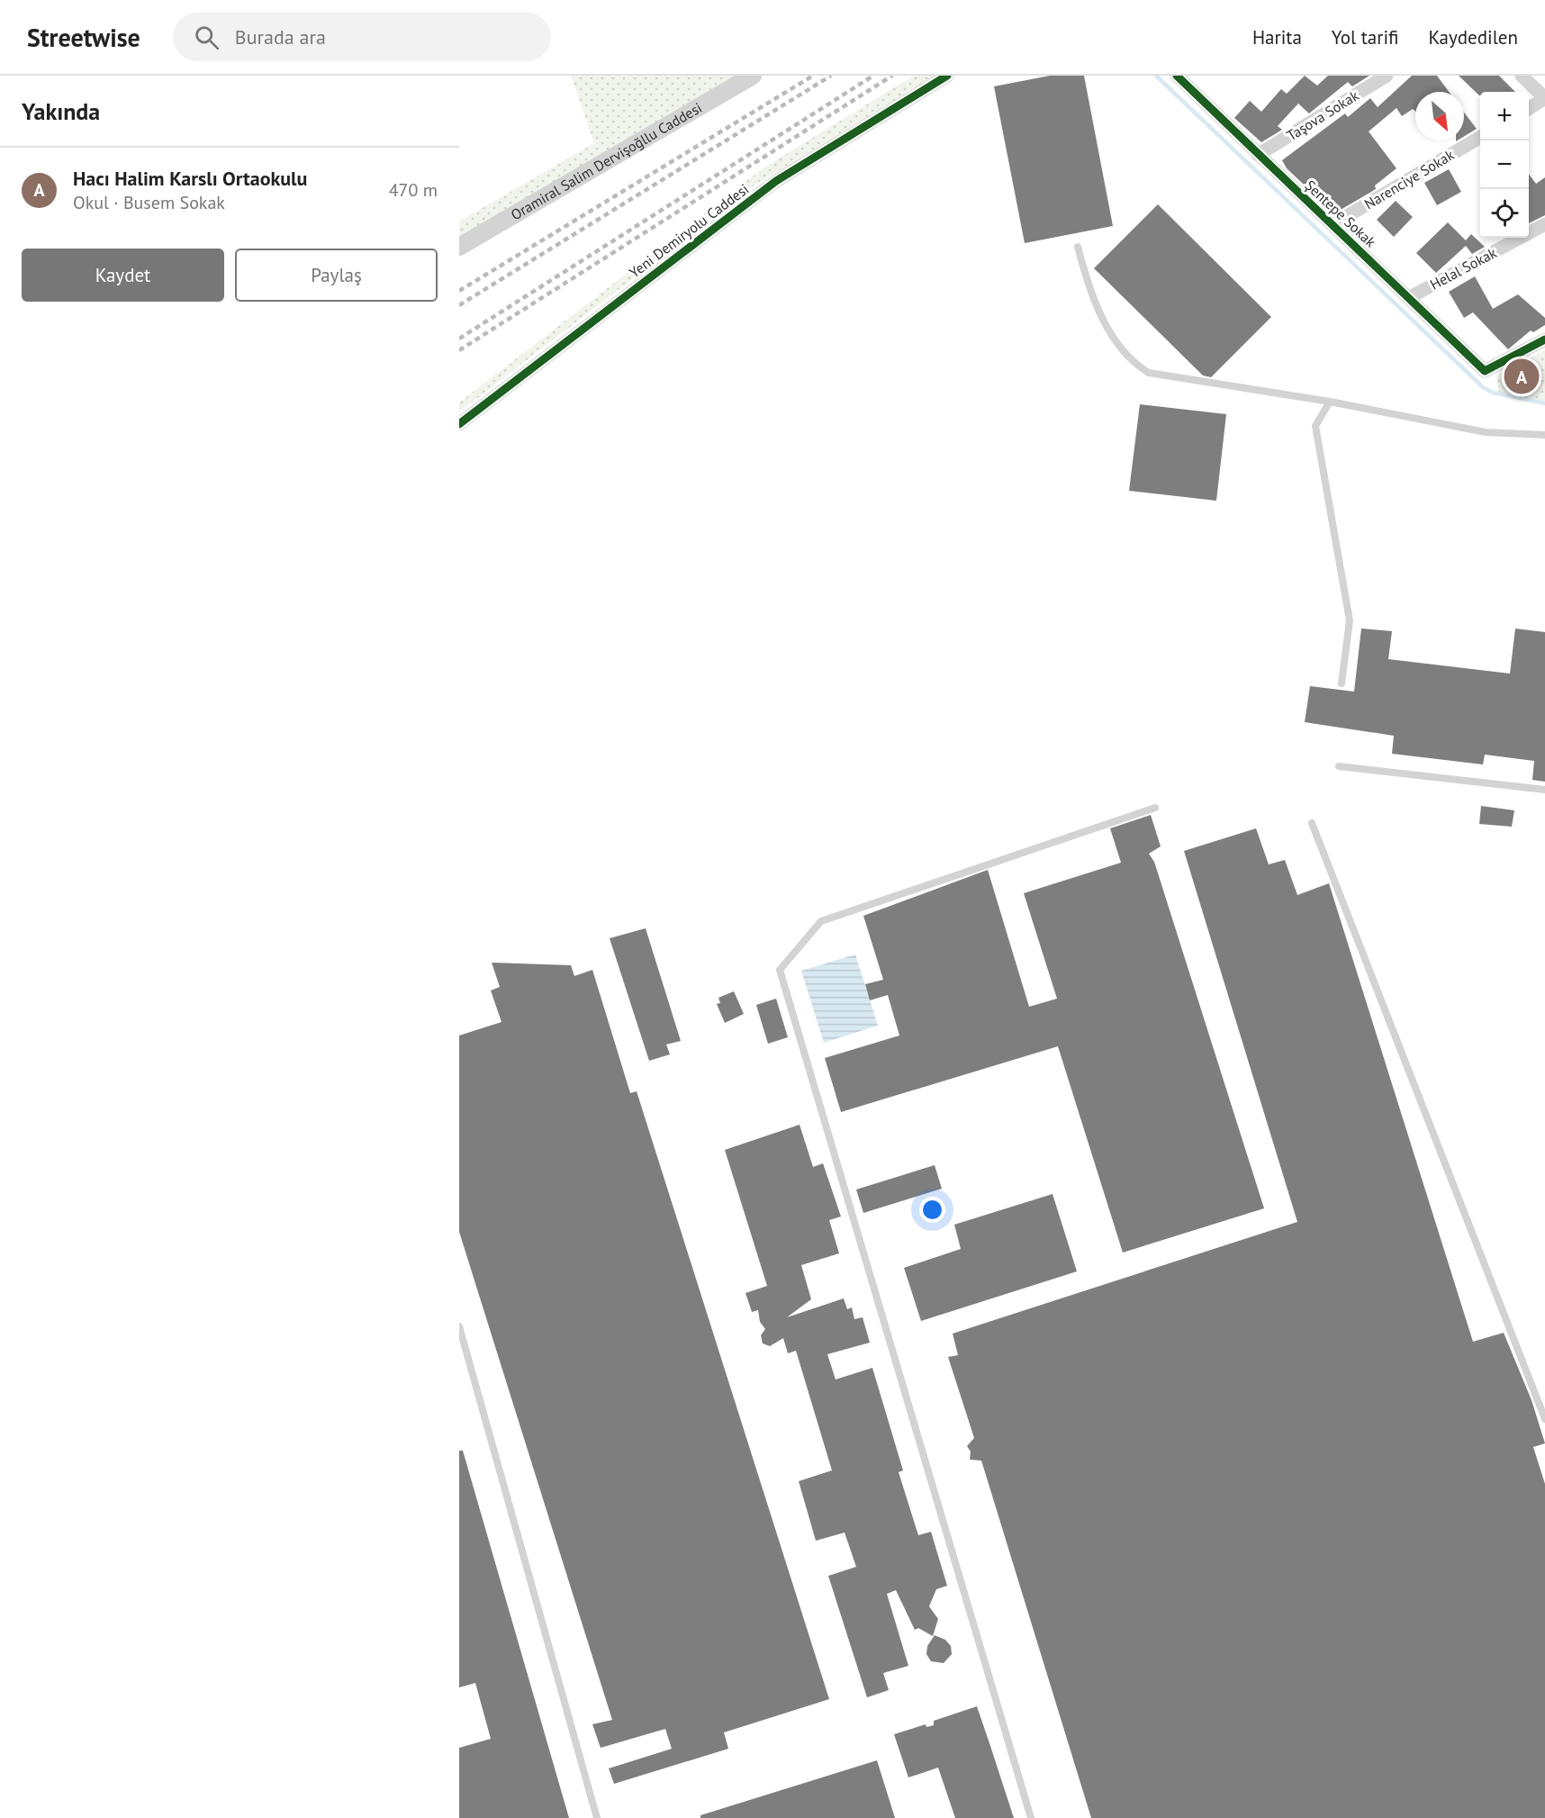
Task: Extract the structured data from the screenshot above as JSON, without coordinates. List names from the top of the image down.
{
  "streets": {
    "street": [
      "Taşova Sokak",
      "Oramiral Salim Dervişoğllu Caddesi",
      "Narenciye Sokak",
      "Şentepe Sokak",
      "Yeni Demiryolu Caddesi",
      "Helal Sokak"
    ]
  },
  "crossings": [
    ["Taşova Sokak", "Şentepe Sokak"],
    ["Narenciye Sokak", "Şentepe Sokak"],
    ["Şentepe Sokak", "Helal Sokak"]
  ],
  "north": "bottom right",
  "page": {
    "header": "Streetwise",
    "search": "Burada ara",
    "nav": ["Harita", "Yol tarifi", "Kaydedilen"],
    "heading": "Yakında",
    "map_buttons": ["+", "−"],
    "list": [
      {
        "mark": "A",
        "name": "Hacı Halim Karslı Ortaokulu",
        "note": "Okul · Busem Sokak",
        "value": "470 m"
      }
    ],
    "buttons": ["Kaydet", "Paylaş"],
    "pins": "A"
  }
}
